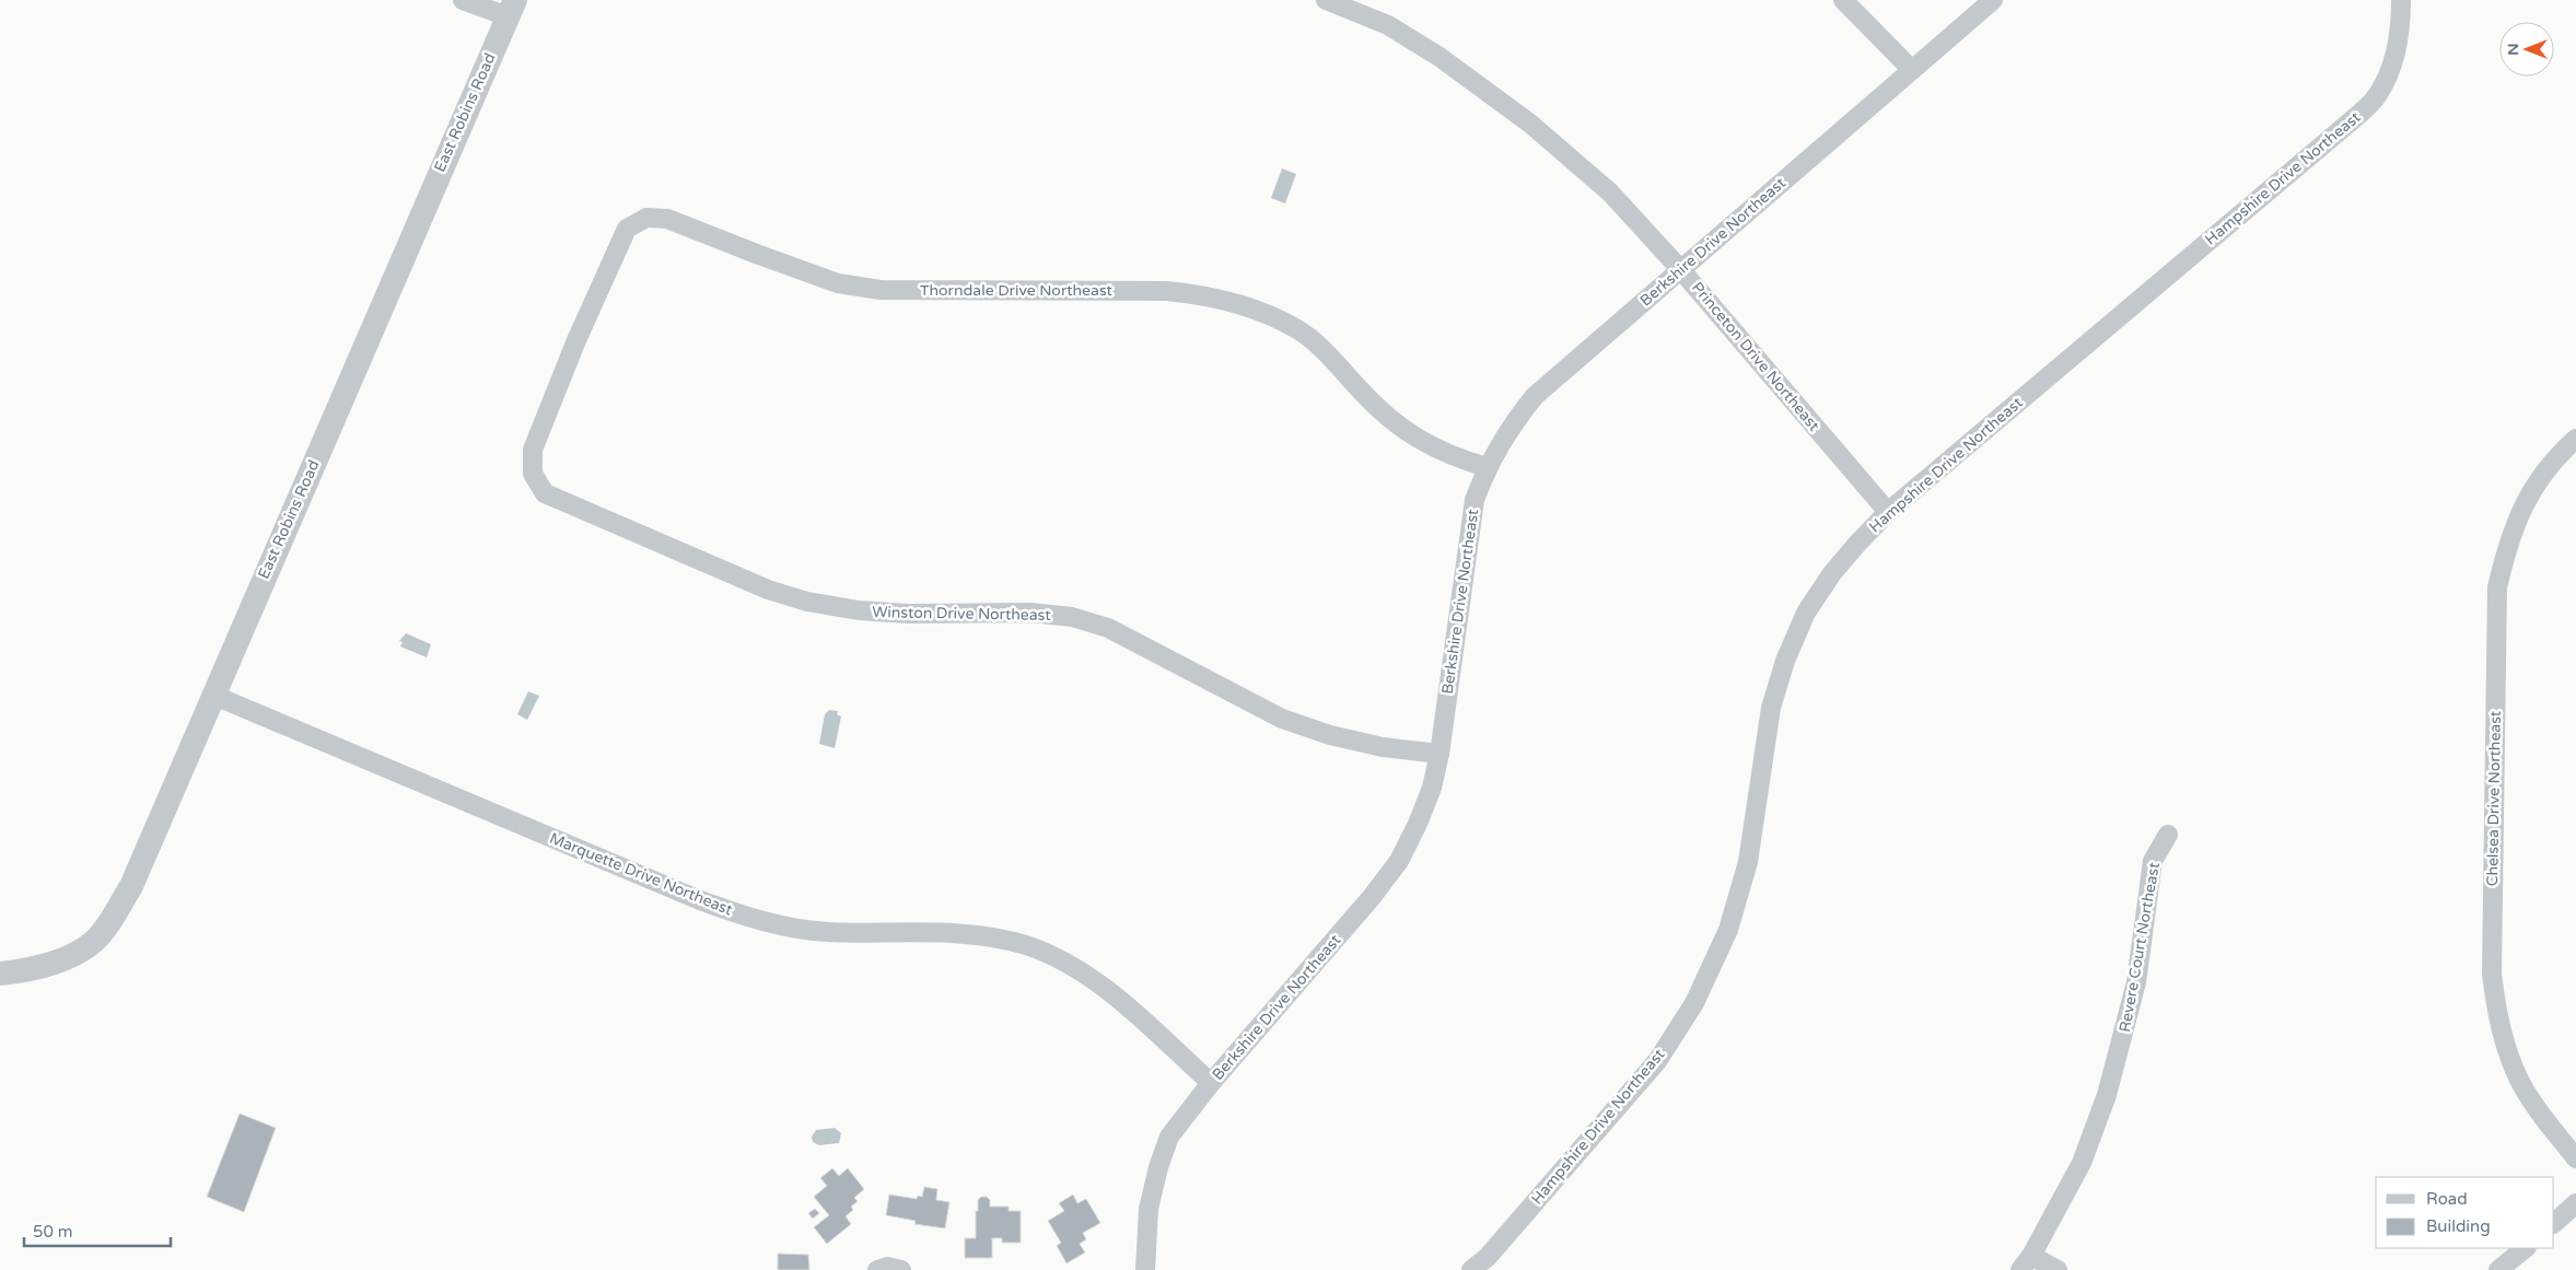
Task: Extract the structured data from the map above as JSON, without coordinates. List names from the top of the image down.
{
  "streets": {
    "street": [
      "East Robins Road",
      "Hampshire Drive Northeast",
      "Berkshire Drive Northeast",
      "Thorndale Drive Northeast",
      "Princeton Drive Northeast",
      "Winston Drive Northeast",
      "Chelsea Drive Northeast",
      "Marquette Drive Northeast",
      "Revere Court Northeast"
    ]
  },
  "crossings": [
    ["East Robins Road", "Marquette Drive Northeast"],
    ["Hampshire Drive Northeast", "Princeton Drive Northeast"],
    ["Berkshire Drive Northeast", "Thorndale Drive Northeast"],
    ["Berkshire Drive Northeast", "Princeton Drive Northeast"],
    ["Berkshire Drive Northeast", "Winston Drive Northeast"],
    ["Berkshire Drive Northeast", "Marquette Drive Northeast"],
    ["Thorndale Drive Northeast", "Winston Drive Northeast"]
  ],
  "legend": ["Road", "Building"],
  "scale_bar": "50 m",
  "north": "left"
}
